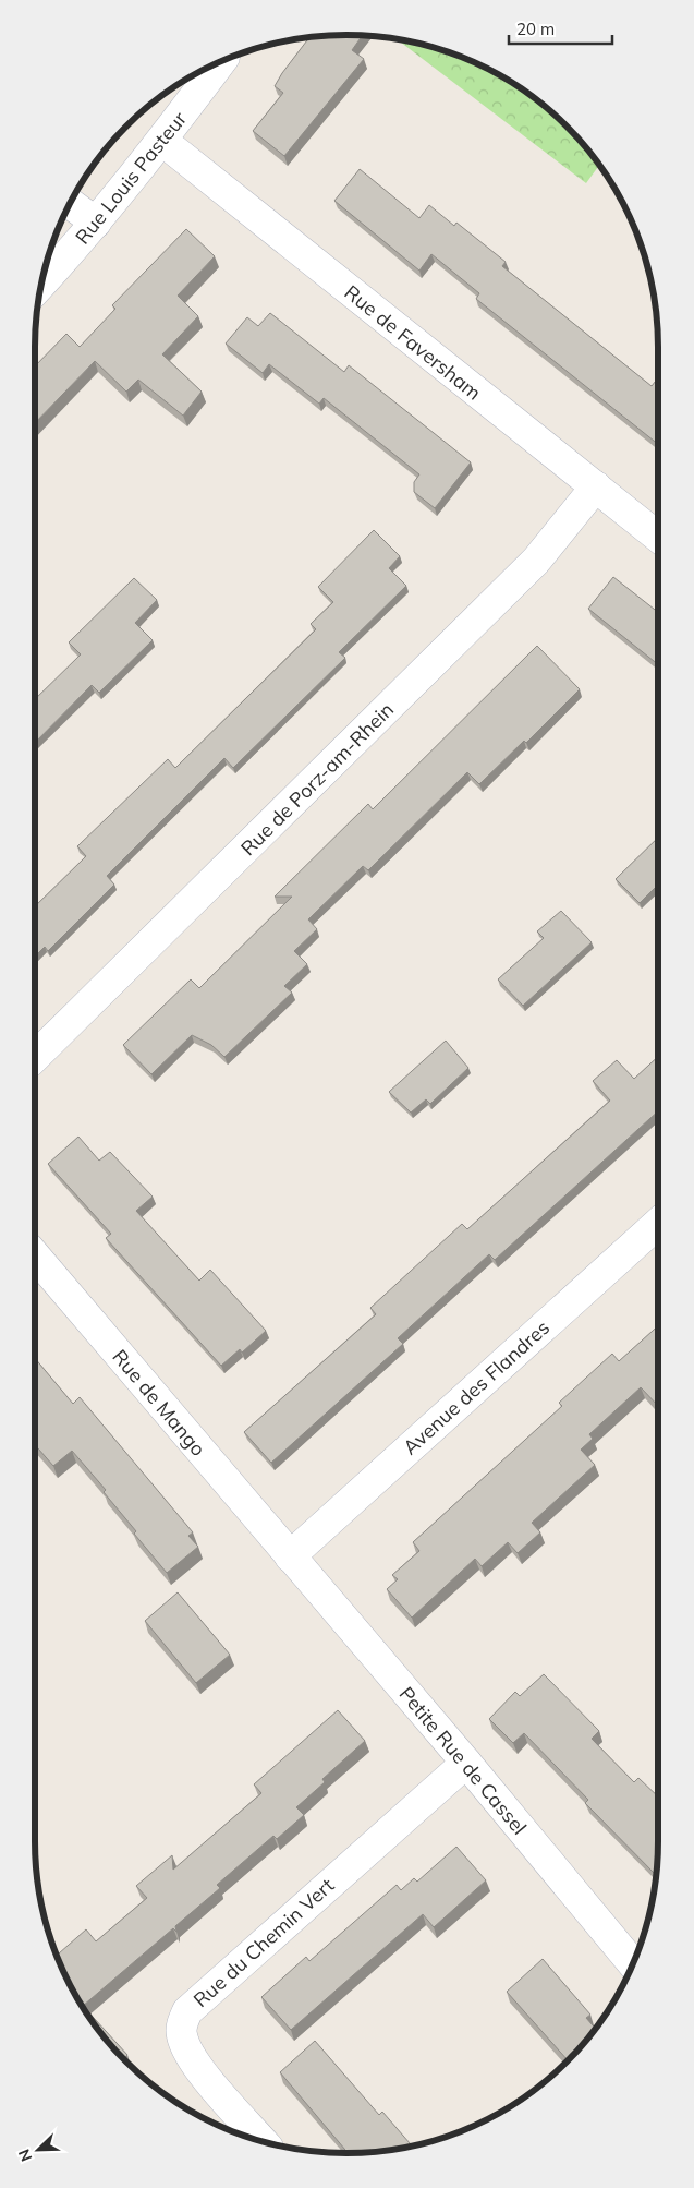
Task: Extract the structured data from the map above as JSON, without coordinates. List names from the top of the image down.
{
  "streets": {
    "street": [
      "Rue Louis Pasteur",
      "Rue de Faversham",
      "Rue de Porz-am-Rhein",
      "Avenue des Flandres",
      "Rue de Mango",
      "Petite Rue de Cassel",
      "Rue du Chemin Vert"
    ]
  },
  "crossings": [
    ["Rue Louis Pasteur", "Rue de Faversham"],
    ["Rue de Faversham", "Rue de Porz-am-Rhein"],
    ["Avenue des Flandres", "Rue de Mango"],
    ["Avenue des Flandres", "Petite Rue de Cassel"],
    ["Rue de Mango", "Petite Rue de Cassel"],
    ["Petite Rue de Cassel", "Rue du Chemin Vert"]
  ],
  "scale_bar": "20 m",
  "north": "bottom left"
}
